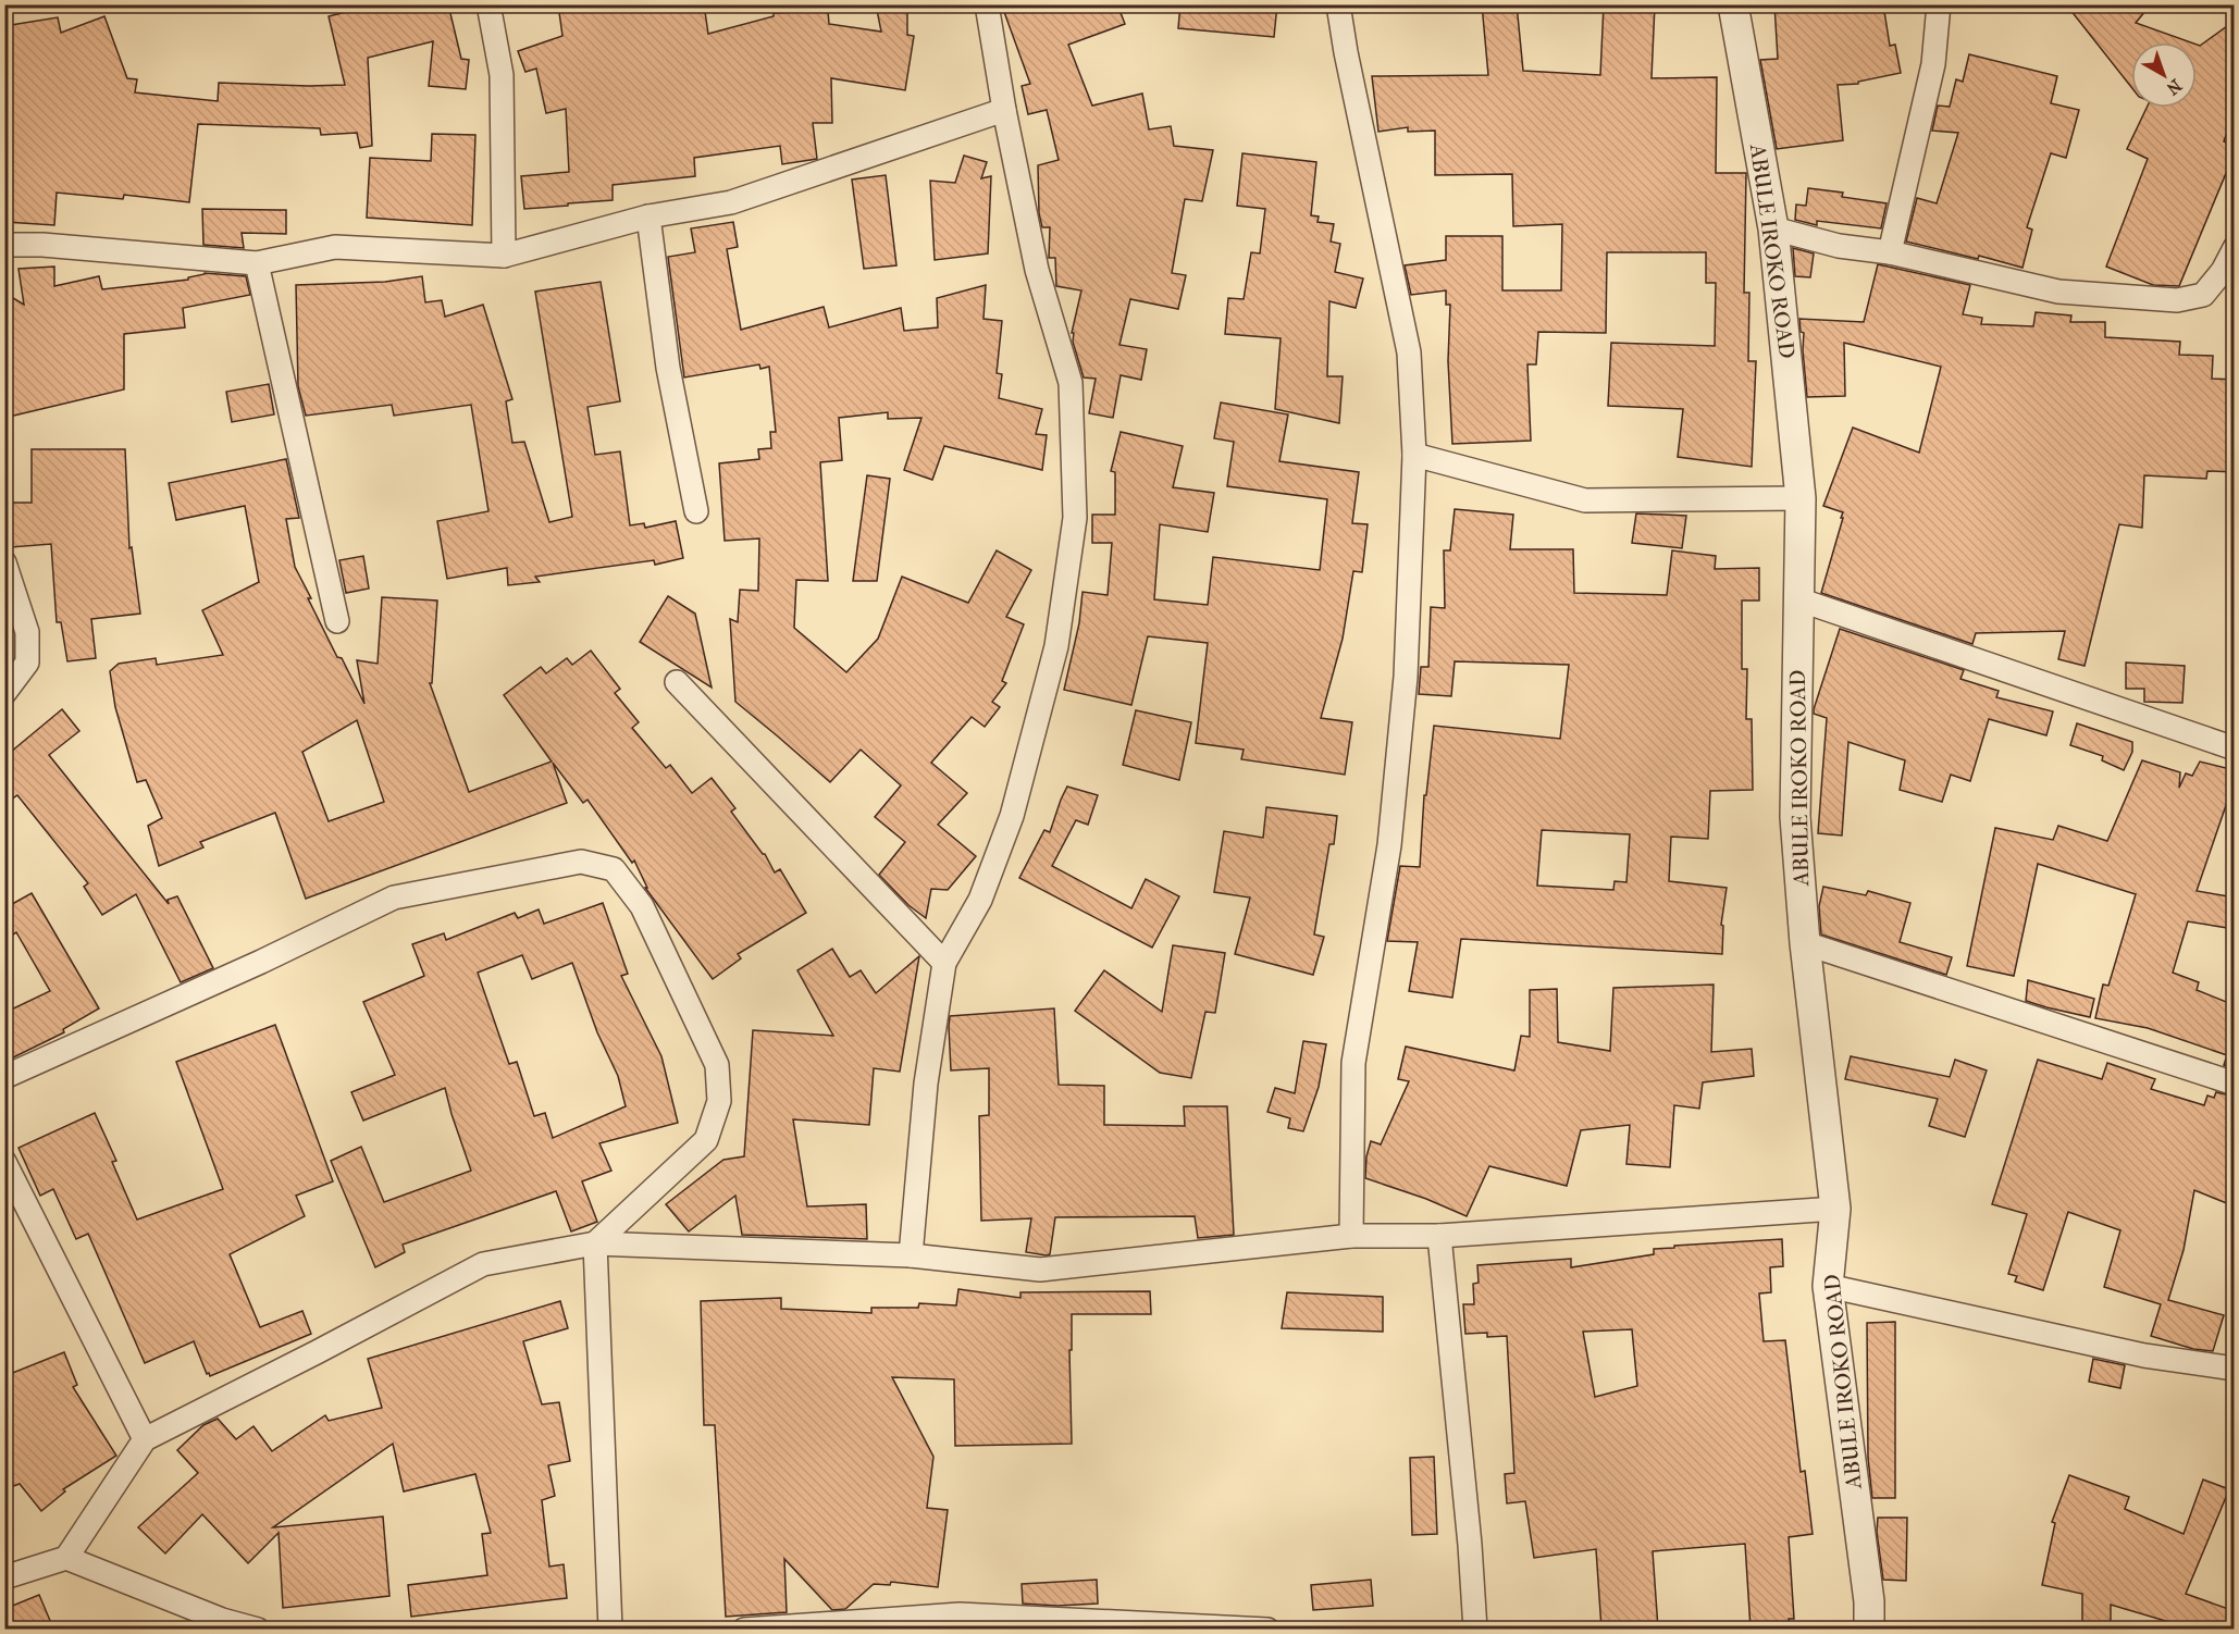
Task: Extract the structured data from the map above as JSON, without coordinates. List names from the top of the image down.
{
  "streets": {
    "street": ["ABULE IROKO ROAD"]
  },
  "north": "bottom right"
}
